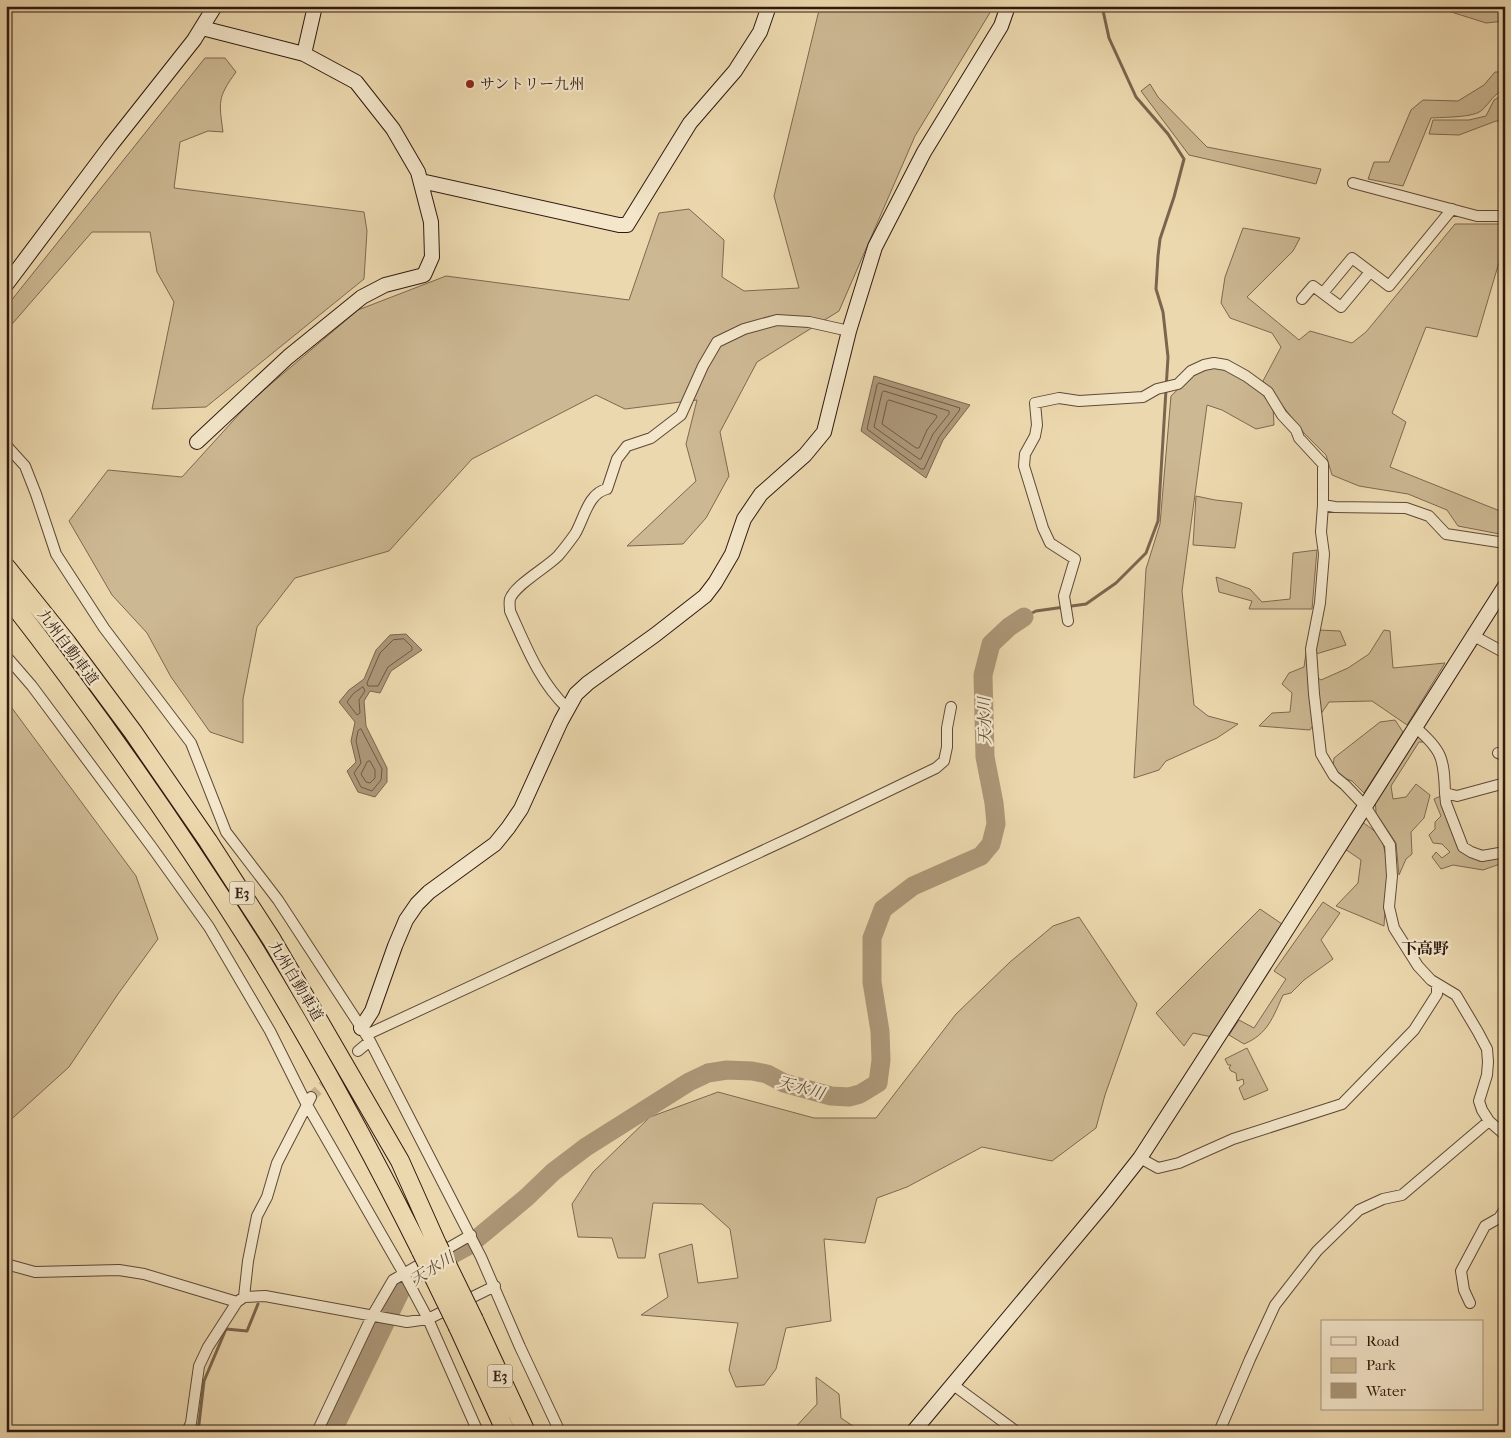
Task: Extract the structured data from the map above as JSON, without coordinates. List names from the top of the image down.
{
  "streets": {
    "highway": ["九州自動車道", "E3"]
  },
  "districts": ["下高野"],
  "water": ["天水川"],
  "places": ["サントリー九州"],
  "legend": ["Road", "Park", "Water"]
}
